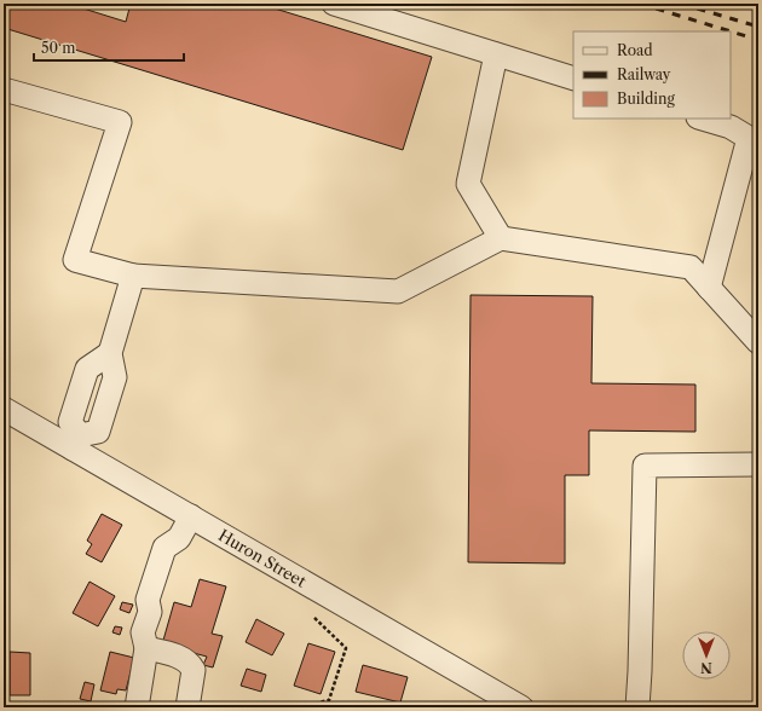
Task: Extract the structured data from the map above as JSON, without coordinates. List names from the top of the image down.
{
  "streets": {
    "street": ["Huron Street"]
  },
  "legend": ["Road", "Railway", "Building"],
  "scale_bar": "50 m",
  "north": "bottom"
}
